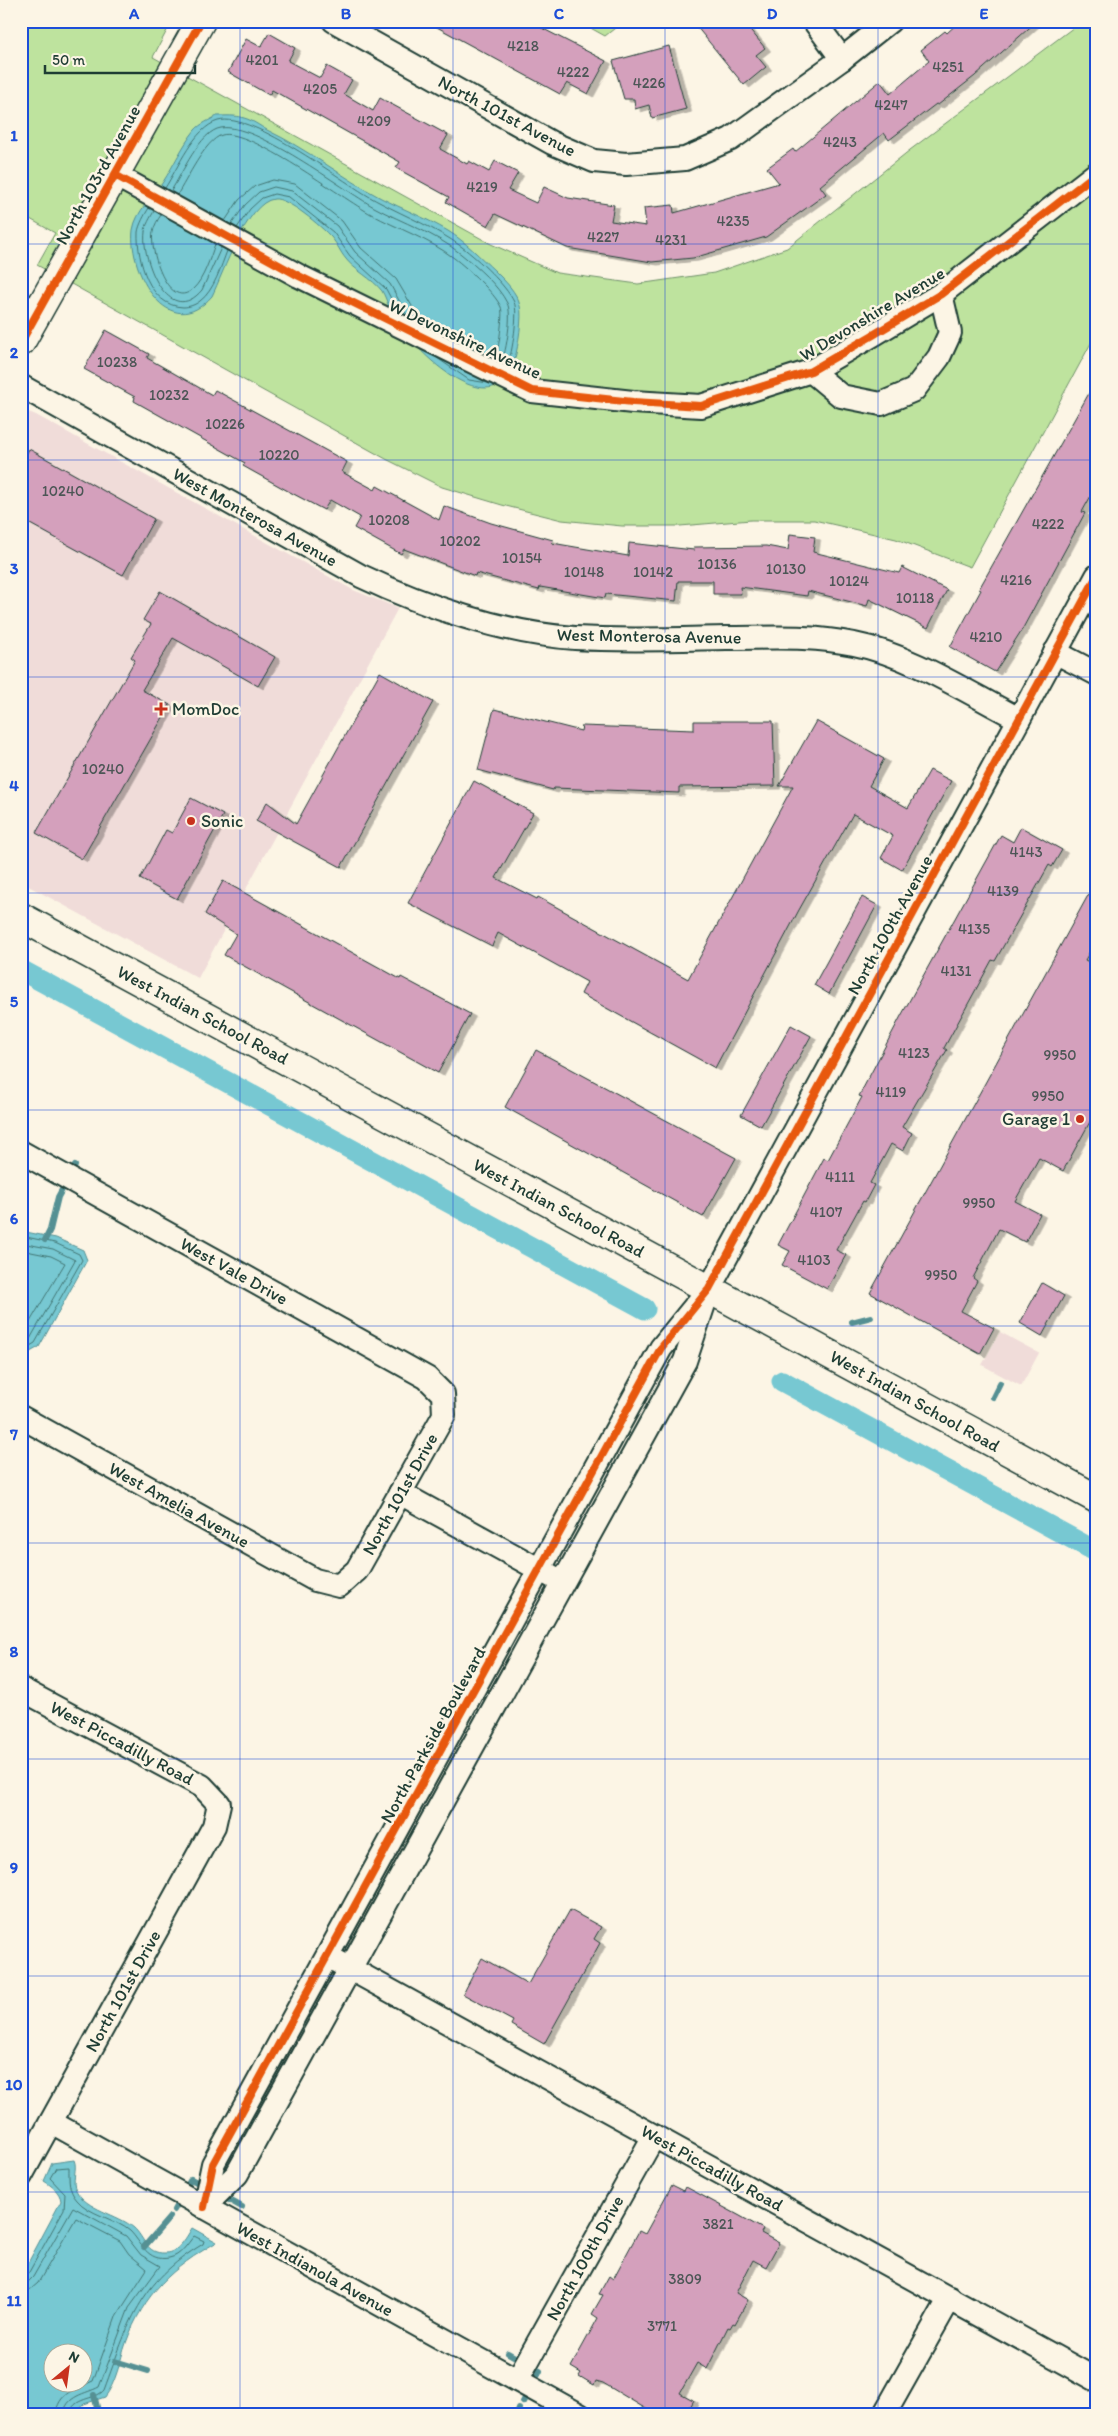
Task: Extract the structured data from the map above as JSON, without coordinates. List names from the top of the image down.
{
  "streets": {
    "main road": ["North 103rd Avenue", "West Indian School Road"],
    "street": [
      "North 101st Avenue",
      "W Devonshire Avenue",
      "West Monterosa Avenue",
      "North 100th Avenue",
      "West Vale Drive",
      "North 101st Drive",
      "West Amelia Avenue",
      "North Parkside Boulevard",
      "West Piccadilly Road",
      "North 100th Drive",
      "West Indianola Avenue"
    ]
  },
  "crossings": [
    ["North 103rd Avenue", "W Devonshire Avenue"],
    ["West Monterosa Avenue", "North 100th Avenue"],
    ["North 100th Avenue", "West Indian School Road"],
    ["North 100th Avenue", "North Parkside Boulevard"],
    ["West Indian School Road", "North Parkside Boulevard"],
    ["West Vale Drive", "North 101st Drive"],
    ["North 101st Drive", "West Amelia Avenue"],
    ["North 101st Drive", "West Piccadilly Road"],
    ["North 101st Drive", "West Indianola Avenue"],
    ["North Parkside Boulevard", "West Piccadilly Road"],
    ["North Parkside Boulevard", "West Indianola Avenue"],
    ["West Piccadilly Road", "North 100th Drive"],
    ["North 100th Drive", "West Indianola Avenue"]
  ],
  "places": {
    "health": ["MomDoc"],
    "other": ["Sonic", "Garage 1"]
  },
  "house_numbers": [
    "4218",
    "4201",
    "4251",
    "4222",
    "4226",
    "4205",
    "4247",
    "4209",
    "4243",
    "4219",
    "4235",
    "4227",
    "4231",
    "10238",
    "10232",
    "10226",
    "10220",
    "10240",
    "10208",
    "4222",
    "10202",
    "10154",
    "10136",
    "10130",
    "10148",
    "10142",
    "4216",
    "10124",
    "10118",
    "4210",
    "10240",
    "4143",
    "4139",
    "4135",
    "4131",
    "4123",
    "9950",
    "4119",
    "9950",
    "4111",
    "9950",
    "4107",
    "4103",
    "9950",
    "3821",
    "3809",
    "3771"
  ],
  "scale_bar": "50 m",
  "north": "top right",
  "grid": {
    "columns": [
      "A",
      "B",
      "C",
      "D",
      "E"
    ],
    "rows": [
      "1",
      "2",
      "3",
      "4",
      "5",
      "6",
      "7",
      "8",
      "9",
      "10",
      "11"
    ]
  }
}
